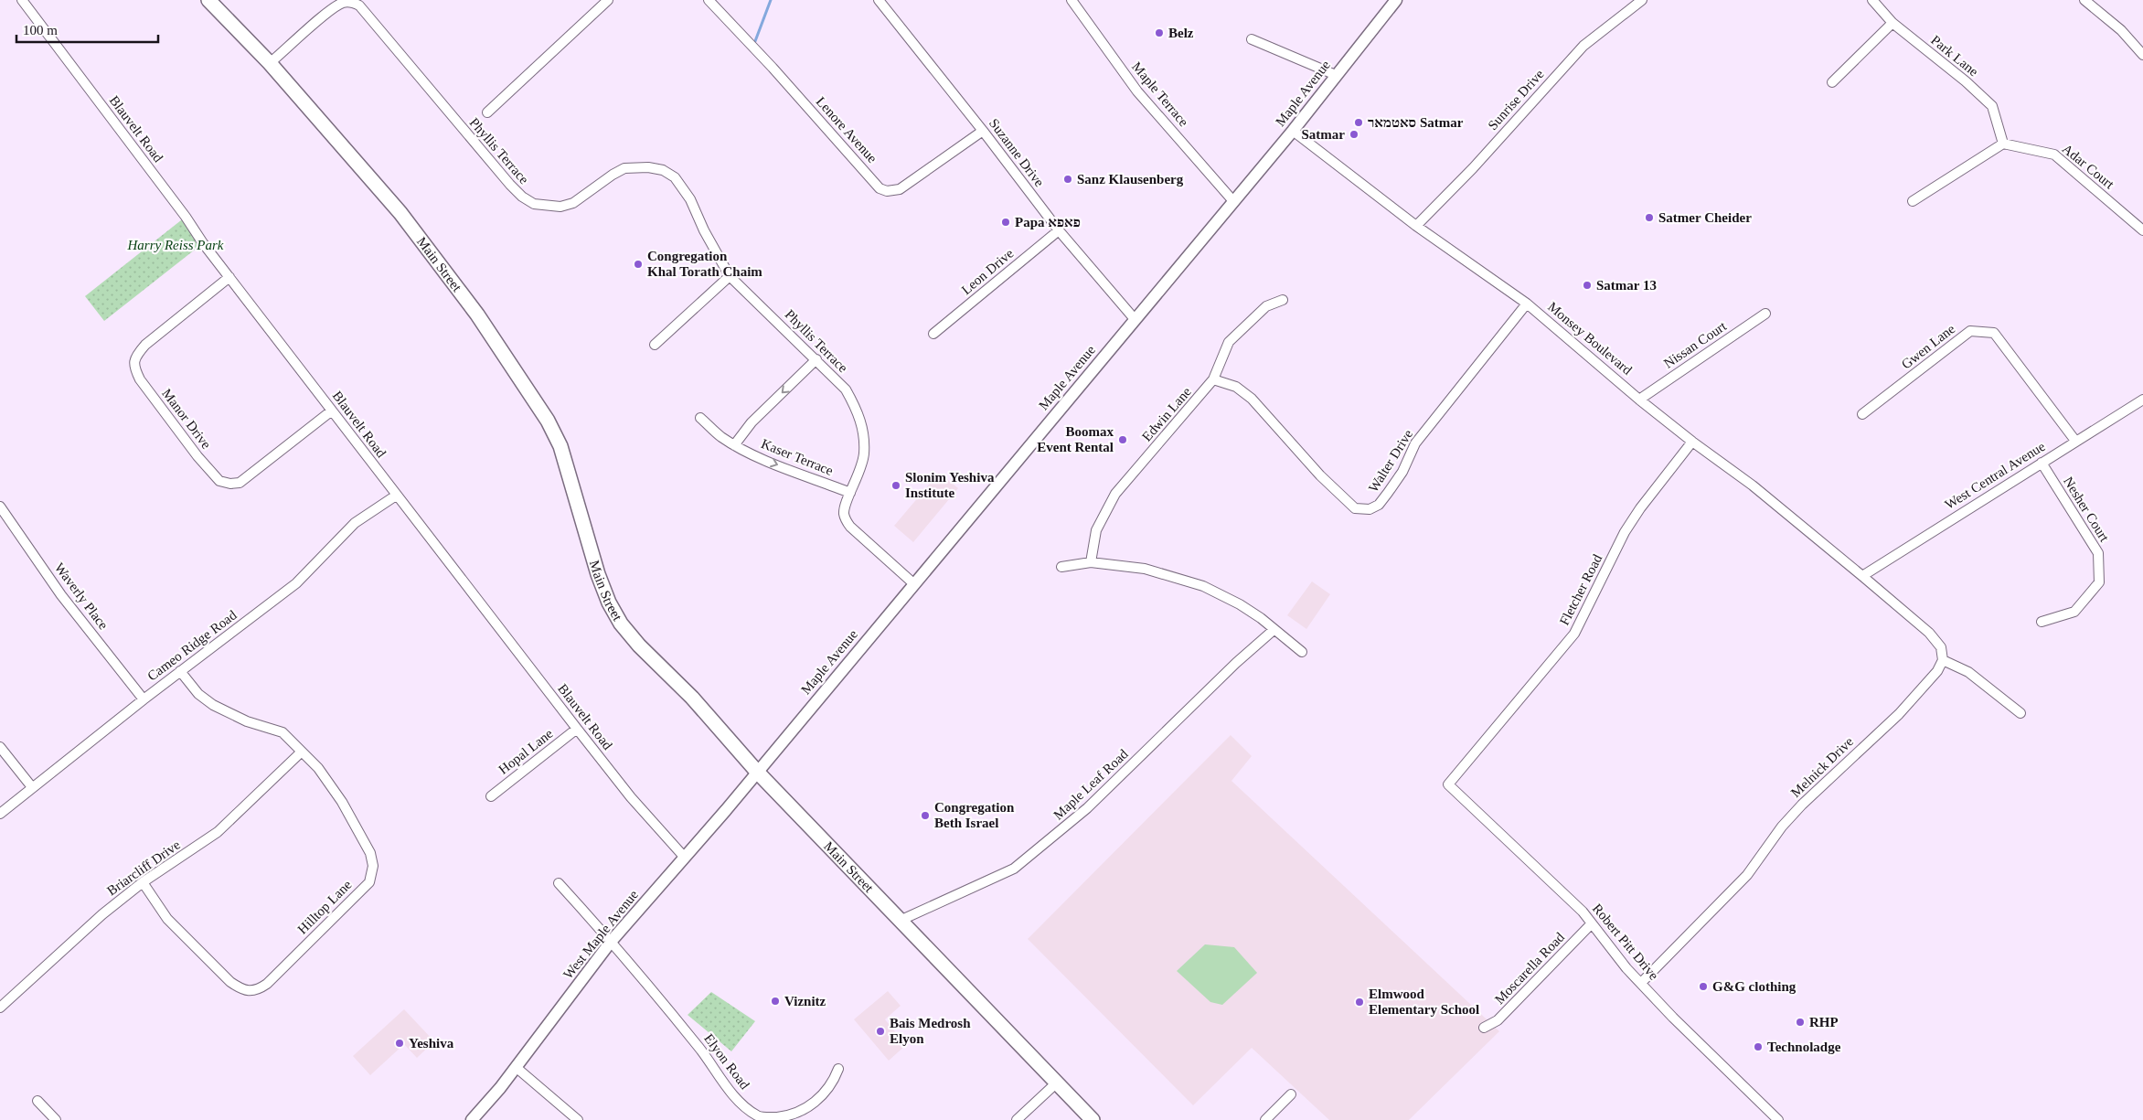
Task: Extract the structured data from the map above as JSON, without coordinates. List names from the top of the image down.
{
  "streets": {
    "main road": ["Main Street"],
    "street": [
      "Park Lane",
      "Maple Avenue",
      "Maple Terrace",
      "Sunrise Drive",
      "Blauvelt Road",
      "Lenore Avenue",
      "Phyllis Terrace",
      "Suzanne Drive",
      "Adar Court",
      "Leon Drive",
      "Monsey Boulevard",
      "Nissan Court",
      "Gwen Lane",
      "Edwin Lane",
      "Manor Drive",
      "Kaser Terrace",
      "Walter Drive",
      "West Central Avenue",
      "Nesher Court",
      "Fletcher Road",
      "Waverly Place",
      "Cameo Ridge Road",
      "Hopal Lane",
      "Melnick Drive",
      "Maple Leaf Road",
      "Briarcliff Drive",
      "Hilltop Lane",
      "West Maple Avenue",
      "Robert Pitt Drive",
      "Moscarella Road",
      "Elyon Road"
    ]
  },
  "crossings": [
    ["Park Lane", "Adar Court"],
    ["Maple Avenue", "Maple Terrace"],
    ["Maple Avenue", "Phyllis Terrace"],
    ["Maple Avenue", "Suzanne Drive"],
    ["Maple Avenue", "Main Street"],
    ["Maple Avenue", "Monsey Boulevard"],
    ["Maple Avenue", "West Maple Avenue"],
    ["Sunrise Drive", "Monsey Boulevard"],
    ["Blauvelt Road", "Manor Drive"],
    ["Blauvelt Road", "Cameo Ridge Road"],
    ["Blauvelt Road", "Hopal Lane"],
    ["Blauvelt Road", "West Maple Avenue"],
    ["Lenore Avenue", "Suzanne Drive"],
    ["Phyllis Terrace", "Main Street"],
    ["Phyllis Terrace", "Kaser Terrace"],
    ["Suzanne Drive", "Leon Drive"],
    ["Main Street", "Maple Leaf Road"],
    ["Main Street", "West Maple Avenue"],
    ["Monsey Boulevard", "Nissan Court"],
    ["Monsey Boulevard", "Walter Drive"],
    ["Monsey Boulevard", "West Central Avenue"],
    ["Monsey Boulevard", "Fletcher Road"],
    ["Gwen Lane", "West Central Avenue"],
    ["Edwin Lane", "Walter Drive"],
    ["West Central Avenue", "Nesher Court"],
    ["Fletcher Road", "Robert Pitt Drive"],
    ["Waverly Place", "Cameo Ridge Road"],
    ["Cameo Ridge Road", "Hilltop Lane"],
    ["Melnick Drive", "Robert Pitt Drive"],
    ["Briarcliff Drive", "Hilltop Lane"],
    ["West Maple Avenue", "Elyon Road"],
    ["Robert Pitt Drive", "Moscarella Road"]
  ],
  "parks": ["Harry Reiss Park"],
  "places": [
    "Belz",
    "סאטמאר Satmar",
    "Satmar",
    "Sanz Klausenberg",
    "Satmer Cheider",
    "Papa פאפא",
    "Congregation Khal Torath Chaim",
    "Satmar 13",
    "Boomax Event Rental",
    "Slonim Yeshiva Institute",
    "Congregation Beth Israel",
    "G&G clothing",
    "Viznitz",
    "Elmwood Elementary School",
    "RHP",
    "Bais Medrosh Elyon",
    "Yeshiva",
    "Technoladge"
  ],
  "scale_bar": "100 m"
}
